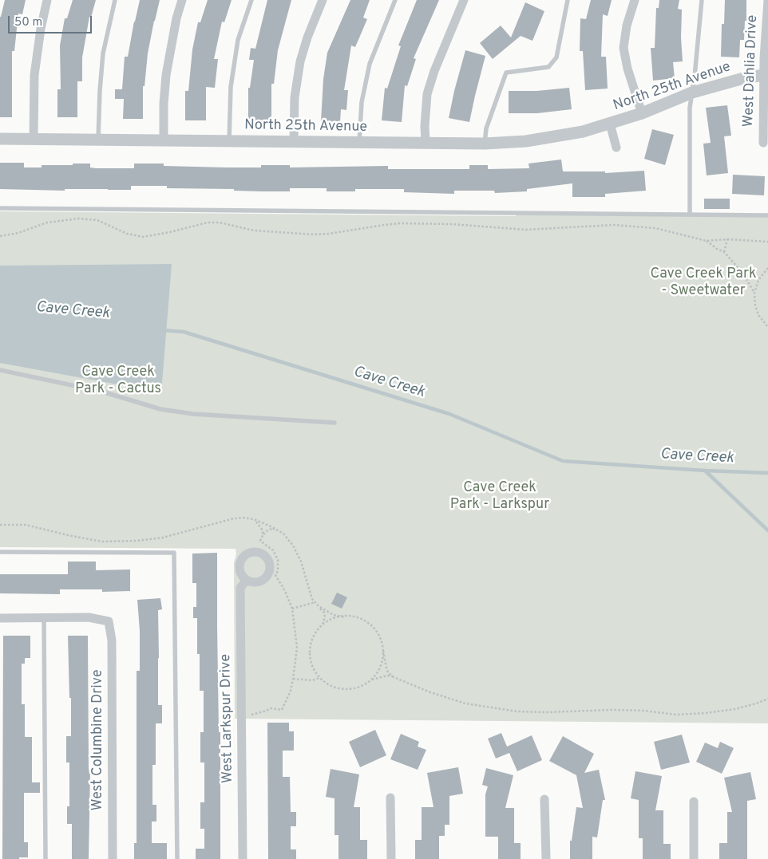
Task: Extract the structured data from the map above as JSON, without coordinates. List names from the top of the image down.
{
  "streets": {
    "street": [
      "West Dahlia Drive",
      "North 25th Avenue",
      "West Larkspur Drive",
      "West Columbine Drive"
    ]
  },
  "crossings": [
    ["West Dahlia Drive", "North 25th Avenue"]
  ],
  "water": ["Cave Creek"],
  "parks": ["Cave Creek Park - Sweetwater", "Cave Creek Park - Cactus", "Cave Creek Park - Larkspur"],
  "scale_bar": "50 m"
}
